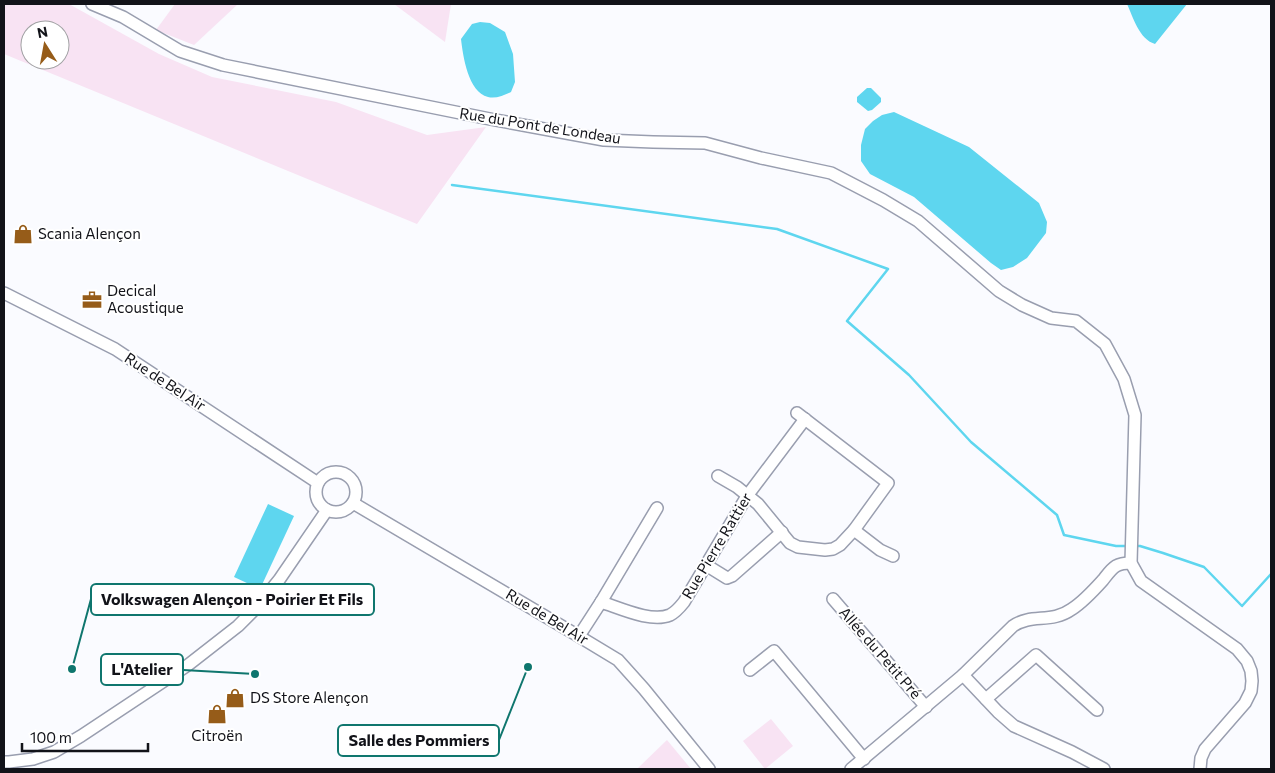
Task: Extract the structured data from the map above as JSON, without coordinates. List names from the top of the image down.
{
  "streets": {
    "street": [
      "Rue du Pont de Londeau",
      "Rue de Bel Air",
      "Rue Pierre Rattier",
      "Allée du Petit Pré"
    ]
  },
  "places": {
    "shop": ["Scania Alençon", "DS Store Alençon", "Citroën"],
    "office": ["Decical Acoustique"],
    "other": ["Salle des Pommiers", "Volkswagen Alençon - Poirier Et Fils", "L'Atelier"]
  },
  "scale_bar": "100 m",
  "north": "top"
}
